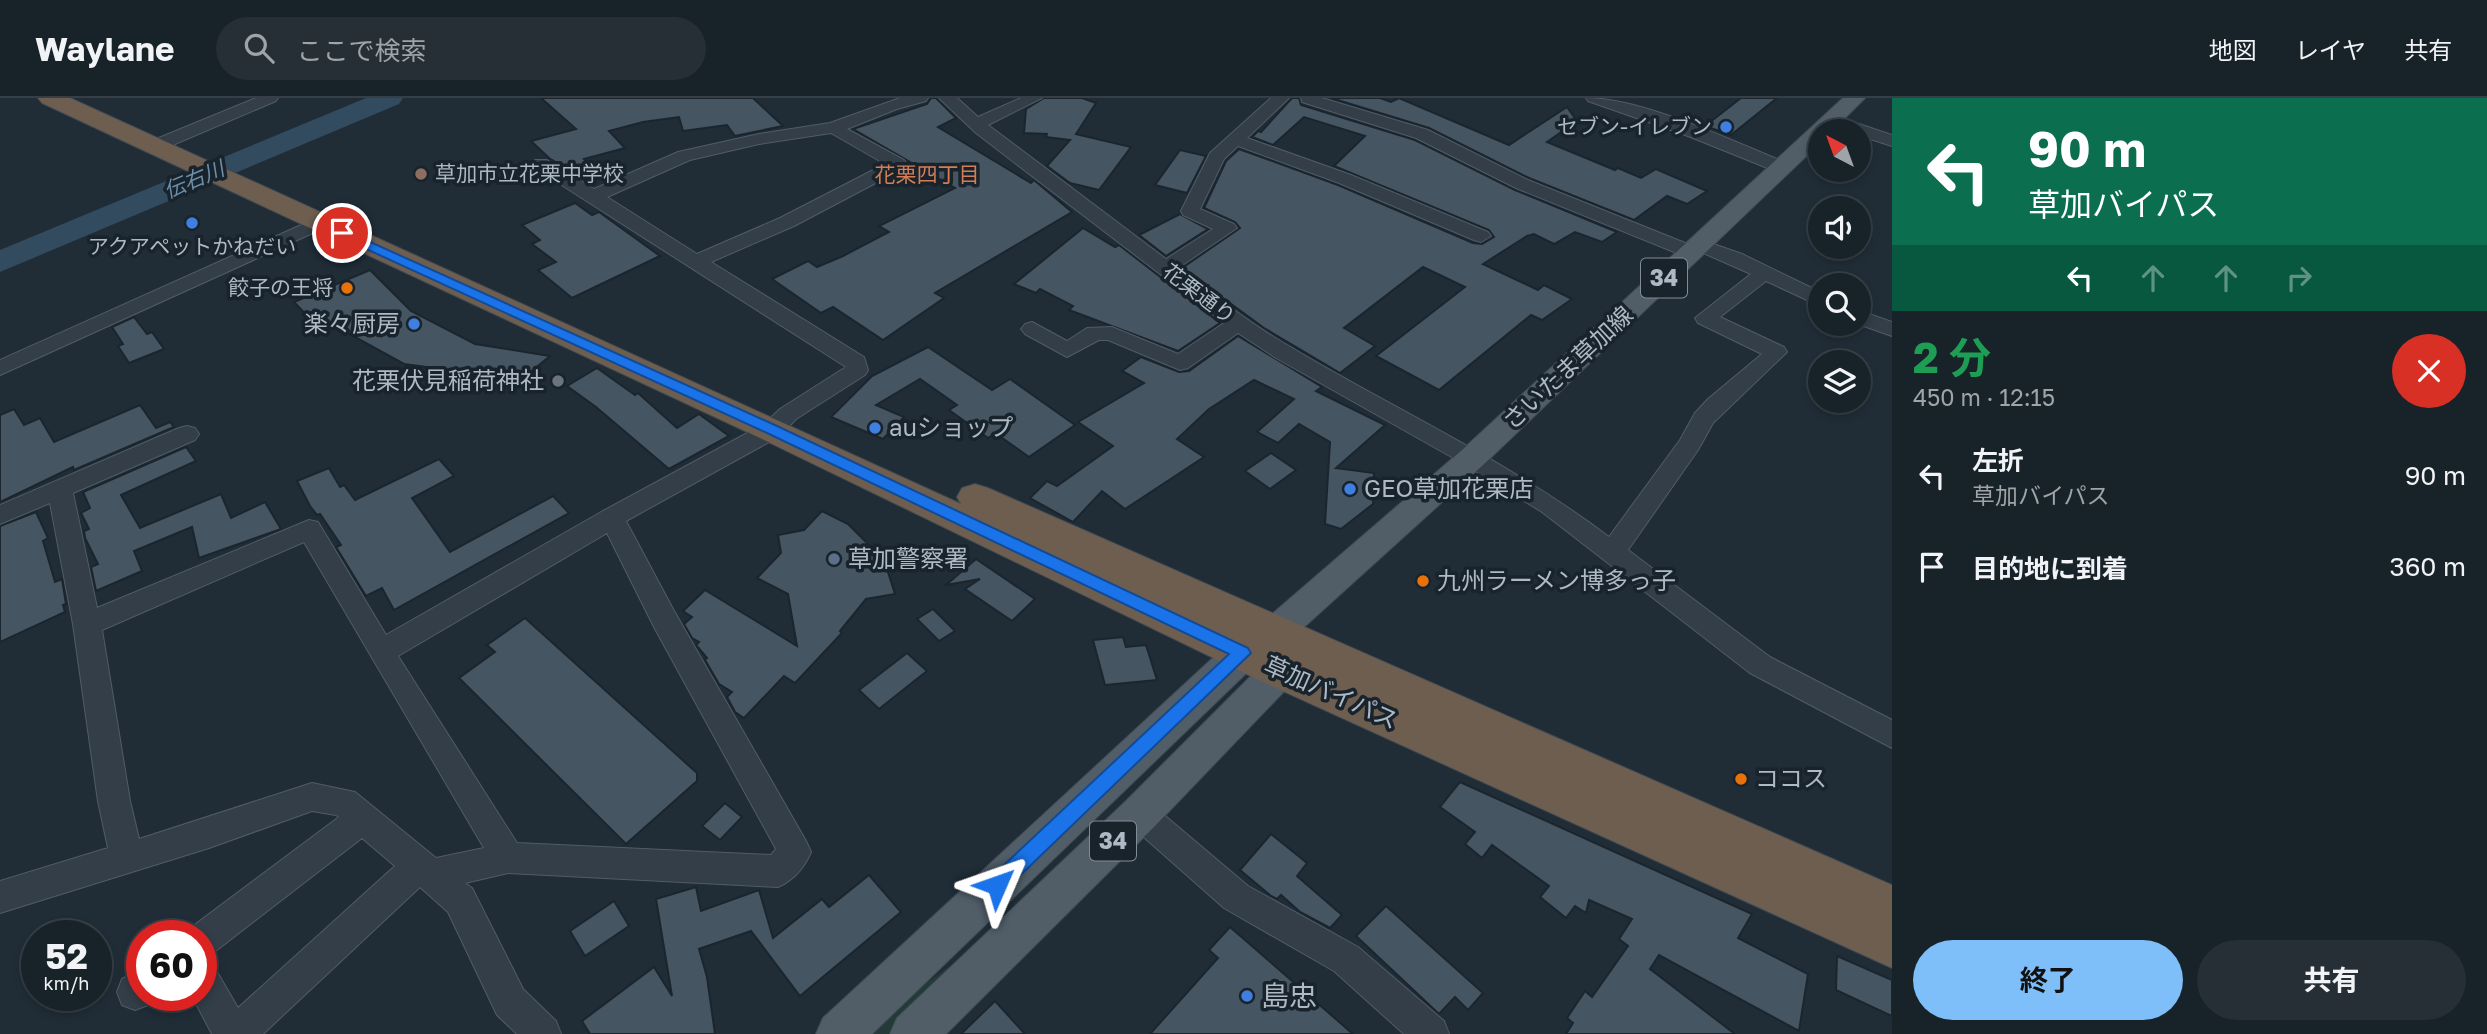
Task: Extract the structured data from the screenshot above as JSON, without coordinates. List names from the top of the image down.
{
  "streets": {
    "highway": ["草加バイパス"],
    "main road": ["34", "さいたま草加線"],
    "street": ["花栗通り"]
  },
  "crossings": [
    ["34", "草加バイパス"],
    ["花栗通り", "さいたま草加線"],
    ["さいたま草加線", "草加バイパス"]
  ],
  "districts": ["花栗四丁目"],
  "water": ["伝右川"],
  "places": [
    "セブン-イレブン",
    "草加市立花栗中学校",
    "アクアペットかねだい",
    "餃子の王将",
    "楽々厨房",
    "花栗伏見稲荷神社",
    "auショップ",
    "GEO草加花栗店",
    "草加警察署",
    "九州ラーメン博多っ子",
    "ココス",
    "島忠"
  ],
  "north": "top left",
  "page": {
    "header": "Waylane",
    "search": "ここで検索",
    "nav": ["地図", "レイヤ", "共有"],
    "turn": ["90 m", "草加バイパス"],
    "heading": ["2 分", "450 m · 12:15"],
    "list": [
      {
        "name": "左折",
        "note": "草加バイパス",
        "value": "90 m"
      },
      {
        "name": "目的地に到着",
        "value": "360 m"
      }
    ],
    "speed": "52 km/h",
    "limit": "60",
    "buttons": ["終了", "共有"]
  }
}
